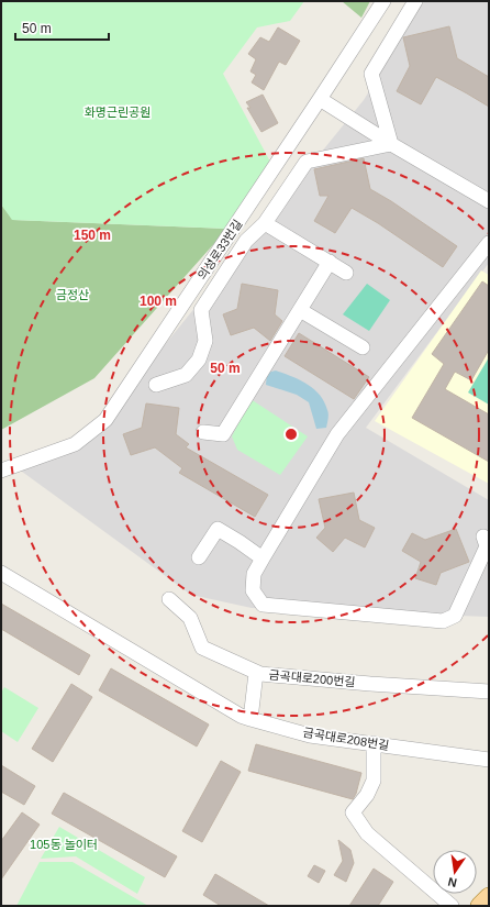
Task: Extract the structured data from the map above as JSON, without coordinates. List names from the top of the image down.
{
  "streets": {
    "street": ["의성로33번길", "금곡대로200번길", "금곡대로208번길"]
  },
  "parks": ["화명근린공원", "금정산", "105동 놀이터"],
  "scale_bar": "50 m",
  "north": "bottom",
  "rings": ["150 m", "100 m", "50 m"]
}
